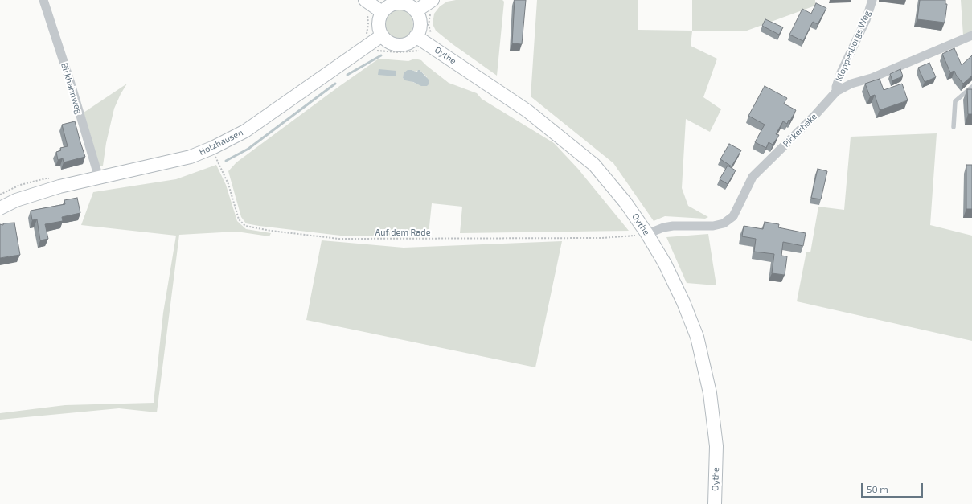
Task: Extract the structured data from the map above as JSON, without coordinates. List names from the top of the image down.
{
  "streets": {
    "main road": ["Oythe", "Holzhausen"],
    "street": ["Kloppenborgs Weg", "Birkhahnweg", "Pickerhake"],
    "path": ["Auf dem Rade"]
  },
  "crossings": [
    ["Kloppenborgs Weg", "Pickerhake"],
    ["Oythe", "Pickerhake"],
    ["Oythe", "Auf dem Rade"],
    ["Birkhahnweg", "Holzhausen"],
    ["Pickerhake", "Auf dem Rade"],
    ["Holzhausen", "Auf dem Rade"]
  ],
  "scale_bar": "50 m"
}
